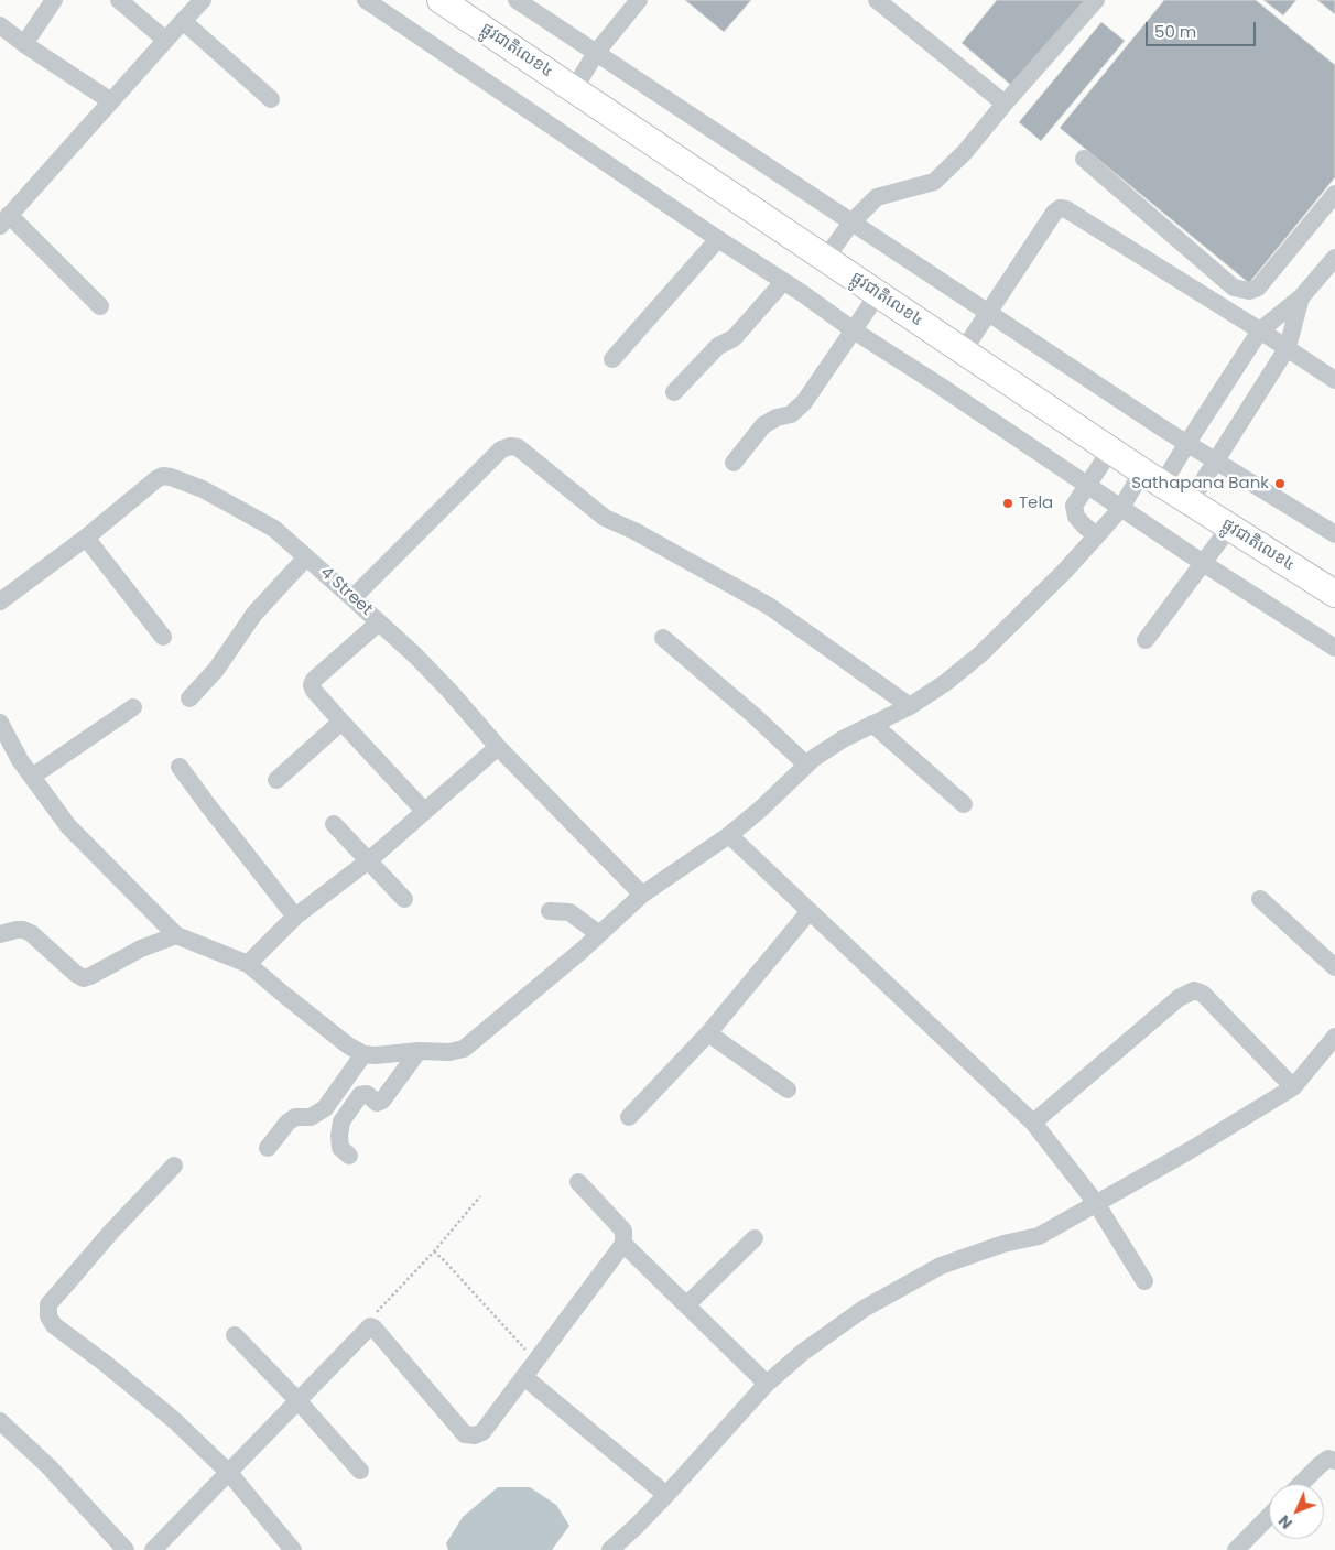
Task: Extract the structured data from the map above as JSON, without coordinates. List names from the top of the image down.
{
  "streets": {
    "highway": ["ផ្លូវជាតិលេខ៤"],
    "street": ["4 Street"]
  },
  "places": ["Sathapana Bank", "Tela"],
  "scale_bar": "50 m",
  "north": "bottom left"
}
